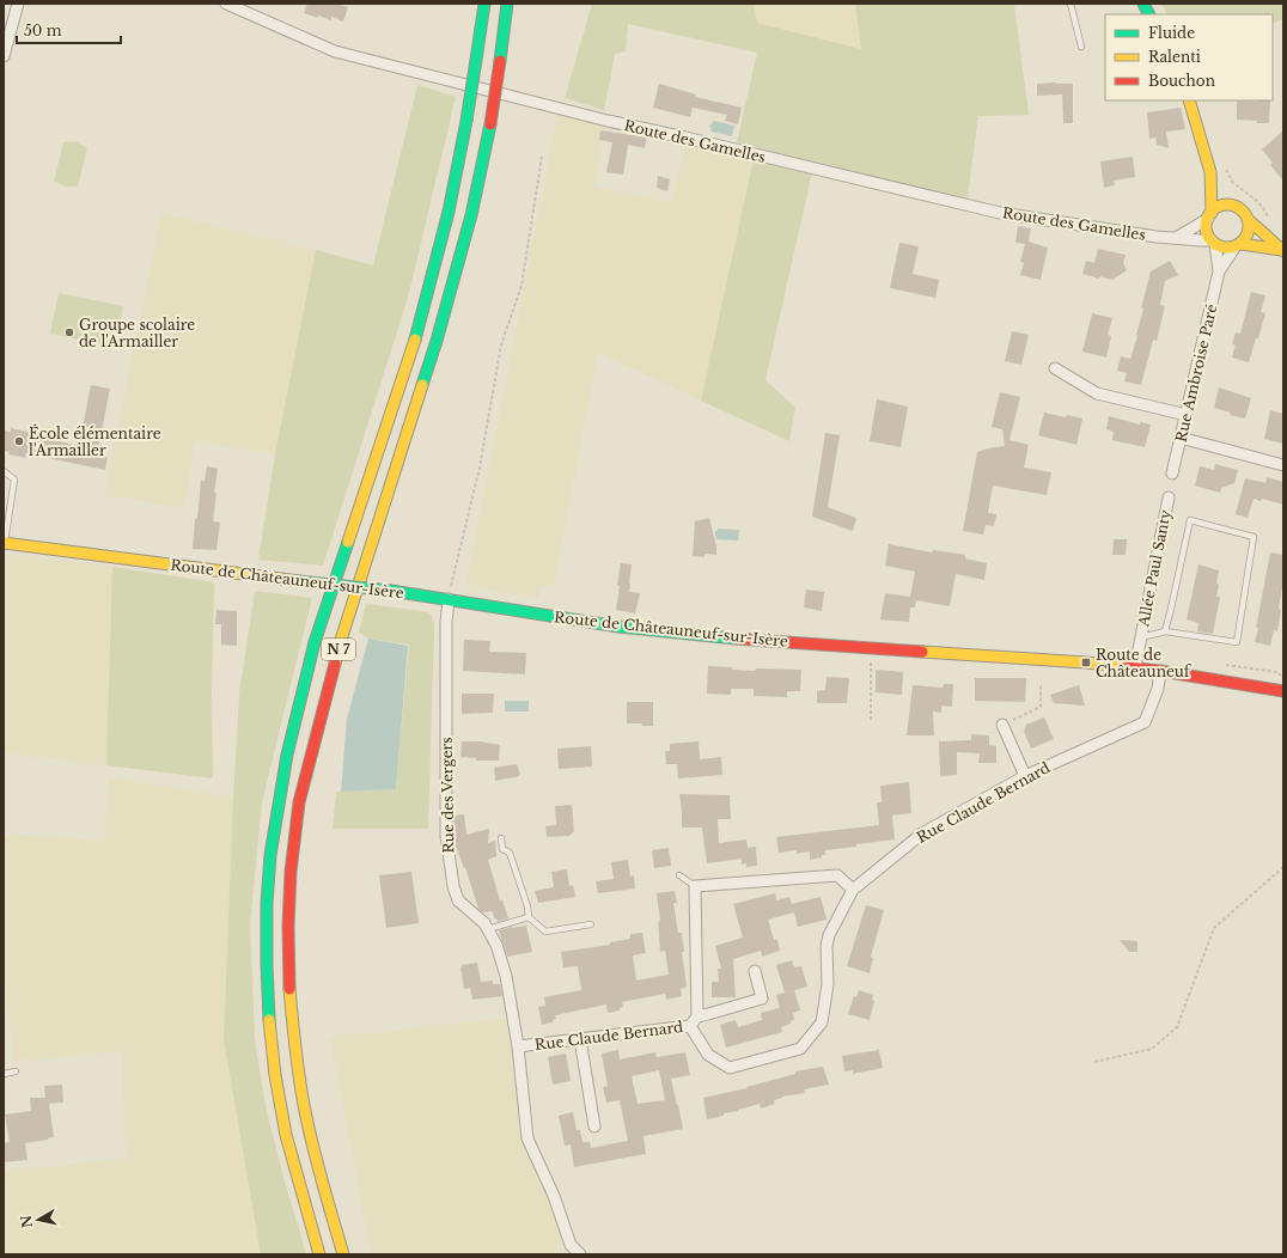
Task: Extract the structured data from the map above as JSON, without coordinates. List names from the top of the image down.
{
  "streets": {
    "main road": ["Route de Châteauneuf-sur-Isère", "N 7"],
    "street": [
      "Route des Gamelles",
      "Rue Ambroise Paré",
      "Allée Paul Santy",
      "Rue des Vergers",
      "Rue Claude Bernard"
    ]
  },
  "crossings": [
    ["Route des Gamelles", "Rue Ambroise Paré"],
    ["Allée Paul Santy", "Route de Châteauneuf-sur-Isère"],
    ["Route de Châteauneuf-sur-Isère", "Rue des Vergers"],
    ["Route de Châteauneuf-sur-Isère", "Rue Claude Bernard"],
    ["Rue des Vergers", "Rue Claude Bernard"]
  ],
  "places": {
    "other": ["Groupe scolaire de l'Armailler", "École élémentaire l'Armailler"],
    "transit": ["Route de Châteauneuf"]
  },
  "legend": ["Fluide", "Ralenti", "Bouchon"],
  "scale_bar": "50 m",
  "north": "left"
}
